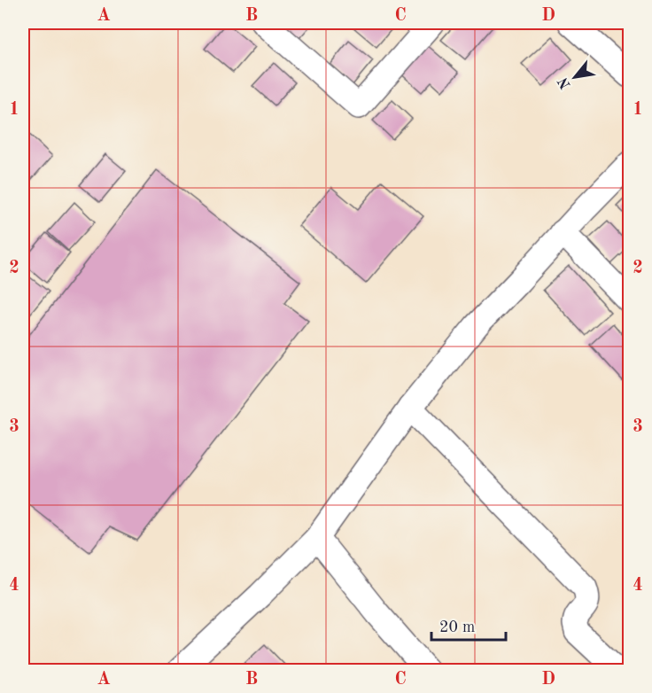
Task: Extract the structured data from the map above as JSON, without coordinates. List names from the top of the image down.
{
  "scale_bar": "20 m",
  "north": "bottom left",
  "grid": {
    "columns": [
      "A",
      "B",
      "C",
      "D"
    ],
    "rows": [
      "1",
      "2",
      "3",
      "4"
    ]
  }
}
